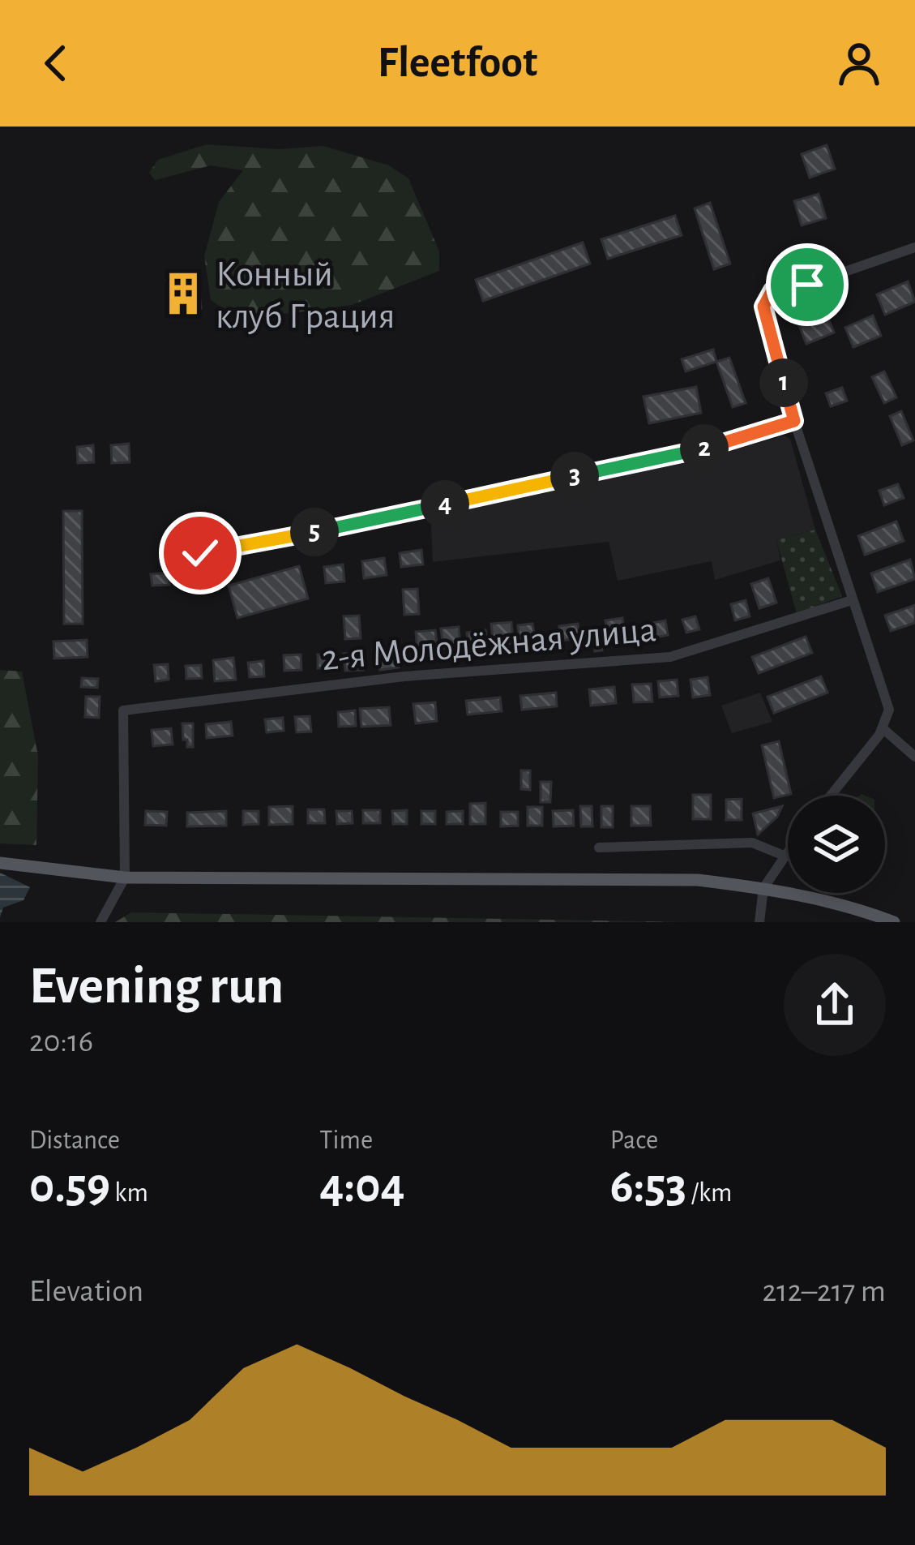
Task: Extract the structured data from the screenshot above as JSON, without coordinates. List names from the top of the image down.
{
  "streets": {
    "street": ["2-я Молодёжная улица"]
  },
  "places": {
    "building": ["Конный клуб Грация"]
  },
  "page": {
    "header": "Fleetfoot",
    "pins": [
      "1",
      "2",
      "3",
      "4",
      "5"
    ],
    "heading": ["Evening run", "20:16"],
    "stats": [
      ["Distance", "0.59 km"],
      ["Time", "4:04"],
      ["Pace", "6:53 /km"]
    ],
    "chart": ["Elevation", "212–217 m"]
  }
}
